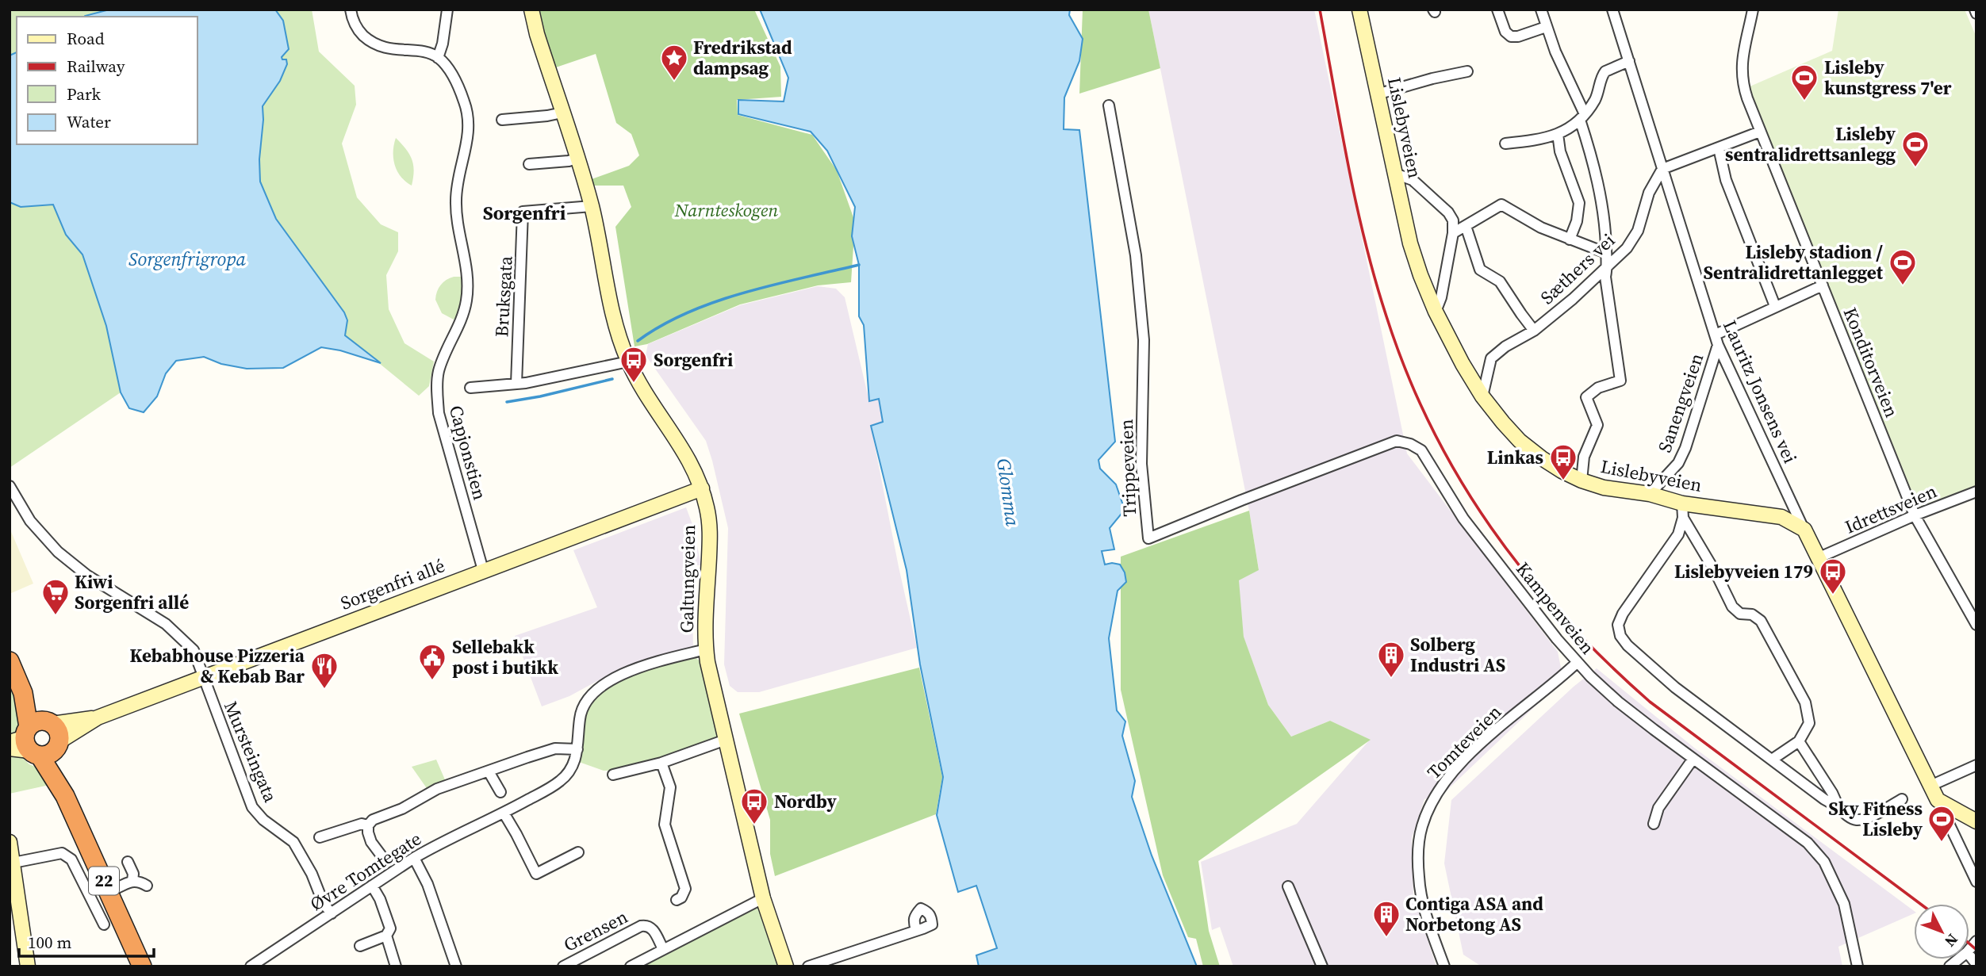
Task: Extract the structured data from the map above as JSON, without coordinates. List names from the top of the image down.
{
  "streets": {
    "highway": ["22"],
    "street": [
      "Lislebyveien",
      "Sæthers vei",
      "Bruksgata",
      "Konditorveien",
      "Lauritz Jonsens vei",
      "Sanengveien",
      "Capjonstien",
      "Trippeveien",
      "Idrettsveien",
      "Galtungveien",
      "Sorgenfri allé",
      "Kampenveien",
      "Tomteveien",
      "Mursteingata",
      "Øvre Tomtegate",
      "Grensen"
    ]
  },
  "crossings": [
    ["Lislebyveien", "Sæthers vei"],
    ["Lislebyveien", "Lauritz Jonsens vei"],
    ["Lislebyveien", "Sanengveien"],
    ["Sæthers vei", "Lauritz Jonsens vei"],
    ["Bruksgata", "Galtungveien"],
    ["Konditorveien", "Sanengveien"],
    ["Konditorveien", "Idrettsveien"],
    ["Lauritz Jonsens vei", "Sanengveien"],
    ["Capjonstien", "Sorgenfri allé"],
    ["Trippeveien", "Kampenveien"],
    ["Galtungveien", "Sorgenfri allé"],
    ["Galtungveien", "Øvre Tomtegate"],
    ["Sorgenfri allé", "Mursteingata"],
    ["Sorgenfri allé", "22"],
    ["Kampenveien", "Tomteveien"],
    ["Mursteingata", "Øvre Tomtegate"]
  ],
  "districts": ["Sorgenfri"],
  "water": ["Sorgenfrigropa", "Glomma"],
  "parks": ["Narnteskogen"],
  "places": {
    "place": ["Fredrikstad dampsag"],
    "sports": [
      "Lisleby kunstgress 7'er",
      "Lisleby sentralidrettsanlegg",
      "Lisleby stadion / Sentralidrettanlegget",
      "Sky Fitness Lisleby"
    ],
    "bus stop": [
      "Sorgenfri",
      "Linkas",
      "Lislebyveien 179",
      "Nordby"
    ],
    "supermarket": ["Kiwi Sorgenfri allé"],
    "building": ["Solberg Industri AS", "Contiga ASA and Norbetong AS"],
    "public building": ["Sellebakk post i butikk"],
    "restaurant": ["Kebabhouse Pizzeria & Kebab Bar"]
  },
  "legend": [
    "Road",
    "Railway",
    "Park",
    "Water"
  ],
  "scale_bar": "100 m",
  "north": "bottom right"
}
